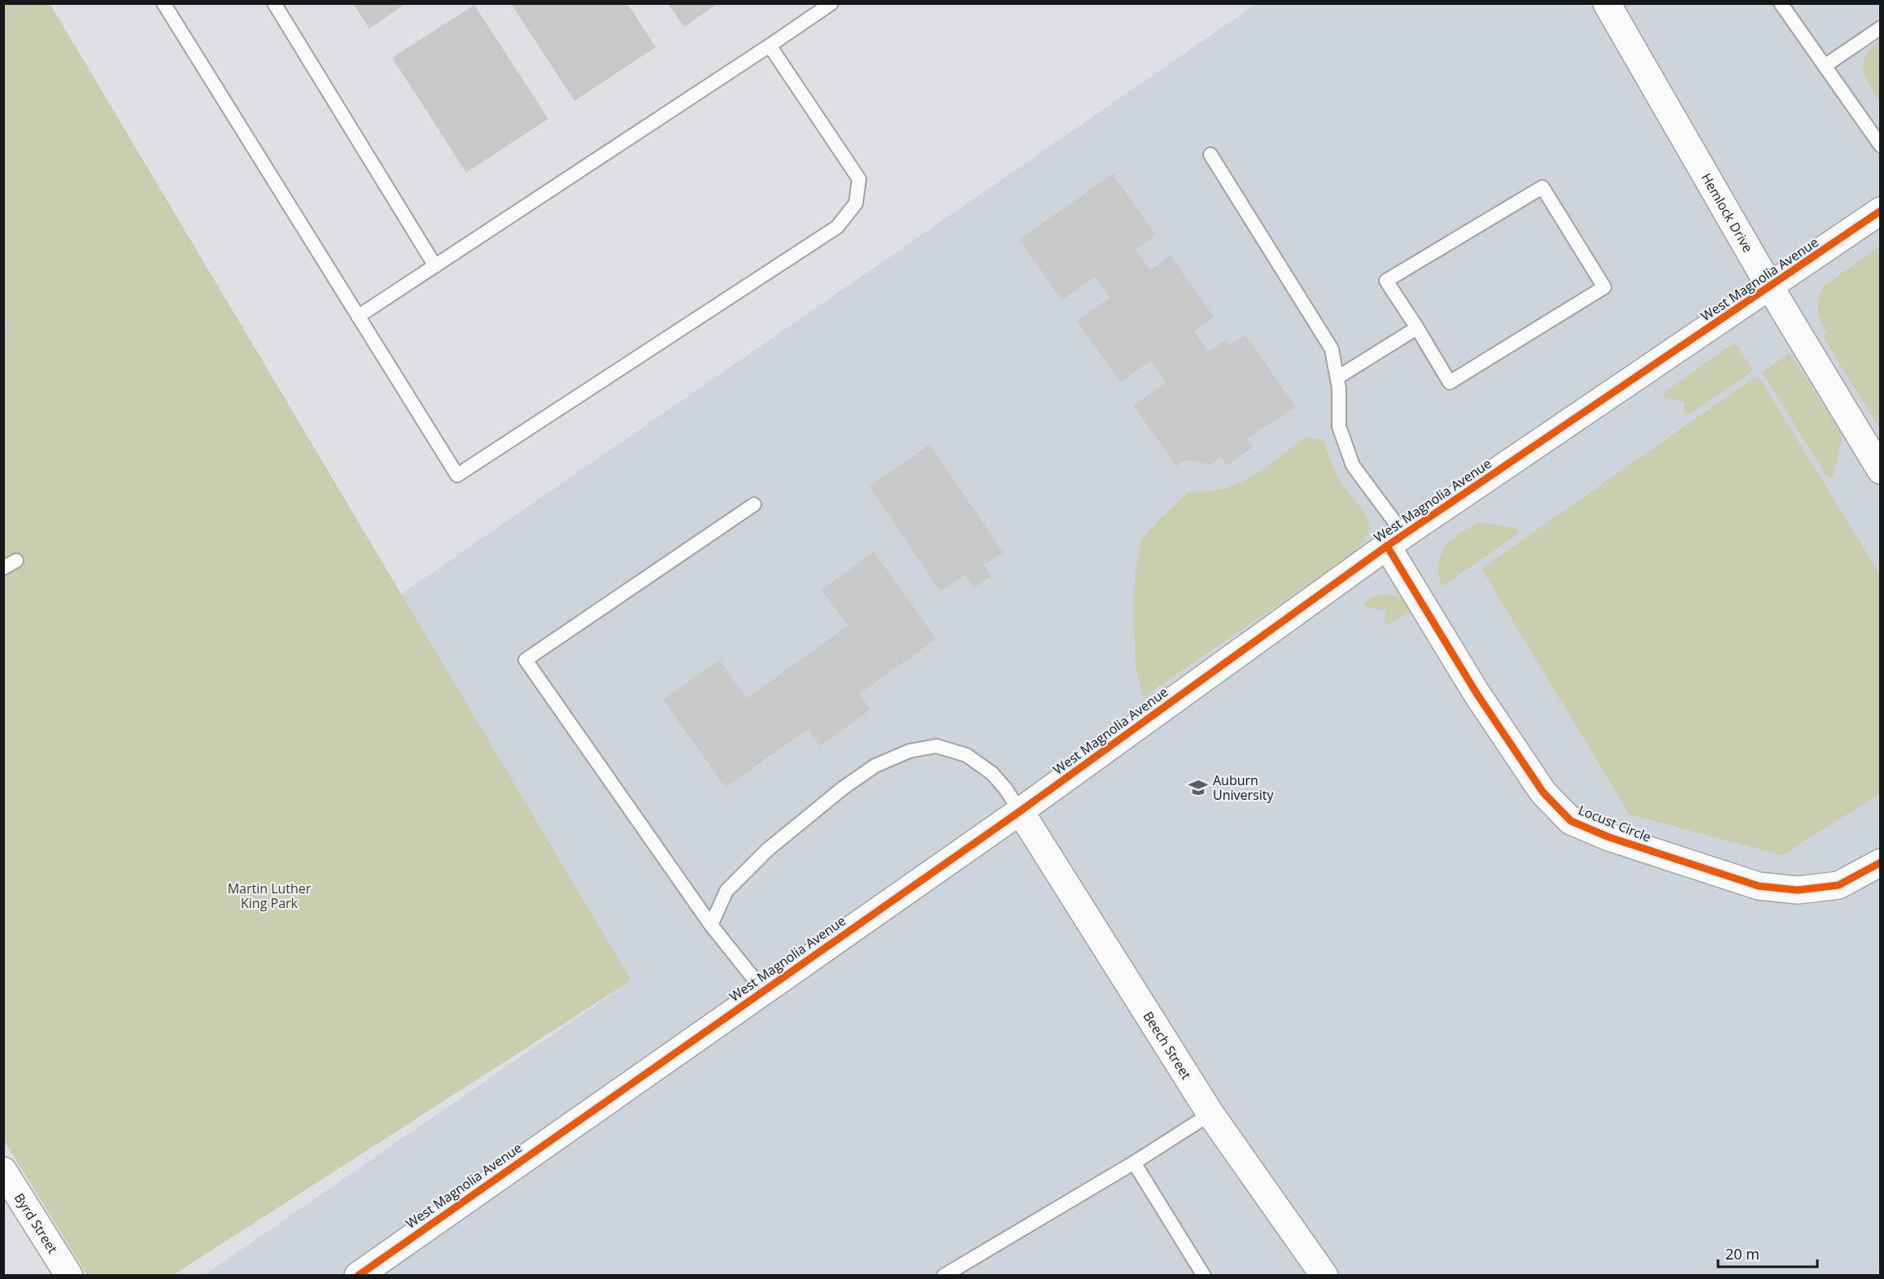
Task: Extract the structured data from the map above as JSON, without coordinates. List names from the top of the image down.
{
  "streets": {
    "street": [
      "Hemlock Drive",
      "West Magnolia Avenue",
      "Locust Circle",
      "Beech Street",
      "Byrd Street"
    ]
  },
  "crossings": [
    ["Hemlock Drive", "West Magnolia Avenue"],
    ["West Magnolia Avenue", "Locust Circle"],
    ["West Magnolia Avenue", "Beech Street"]
  ],
  "parks": ["Martin Luther King Park"],
  "places": {
    "school or university": ["Auburn University"]
  },
  "scale_bar": "20 m"
}
